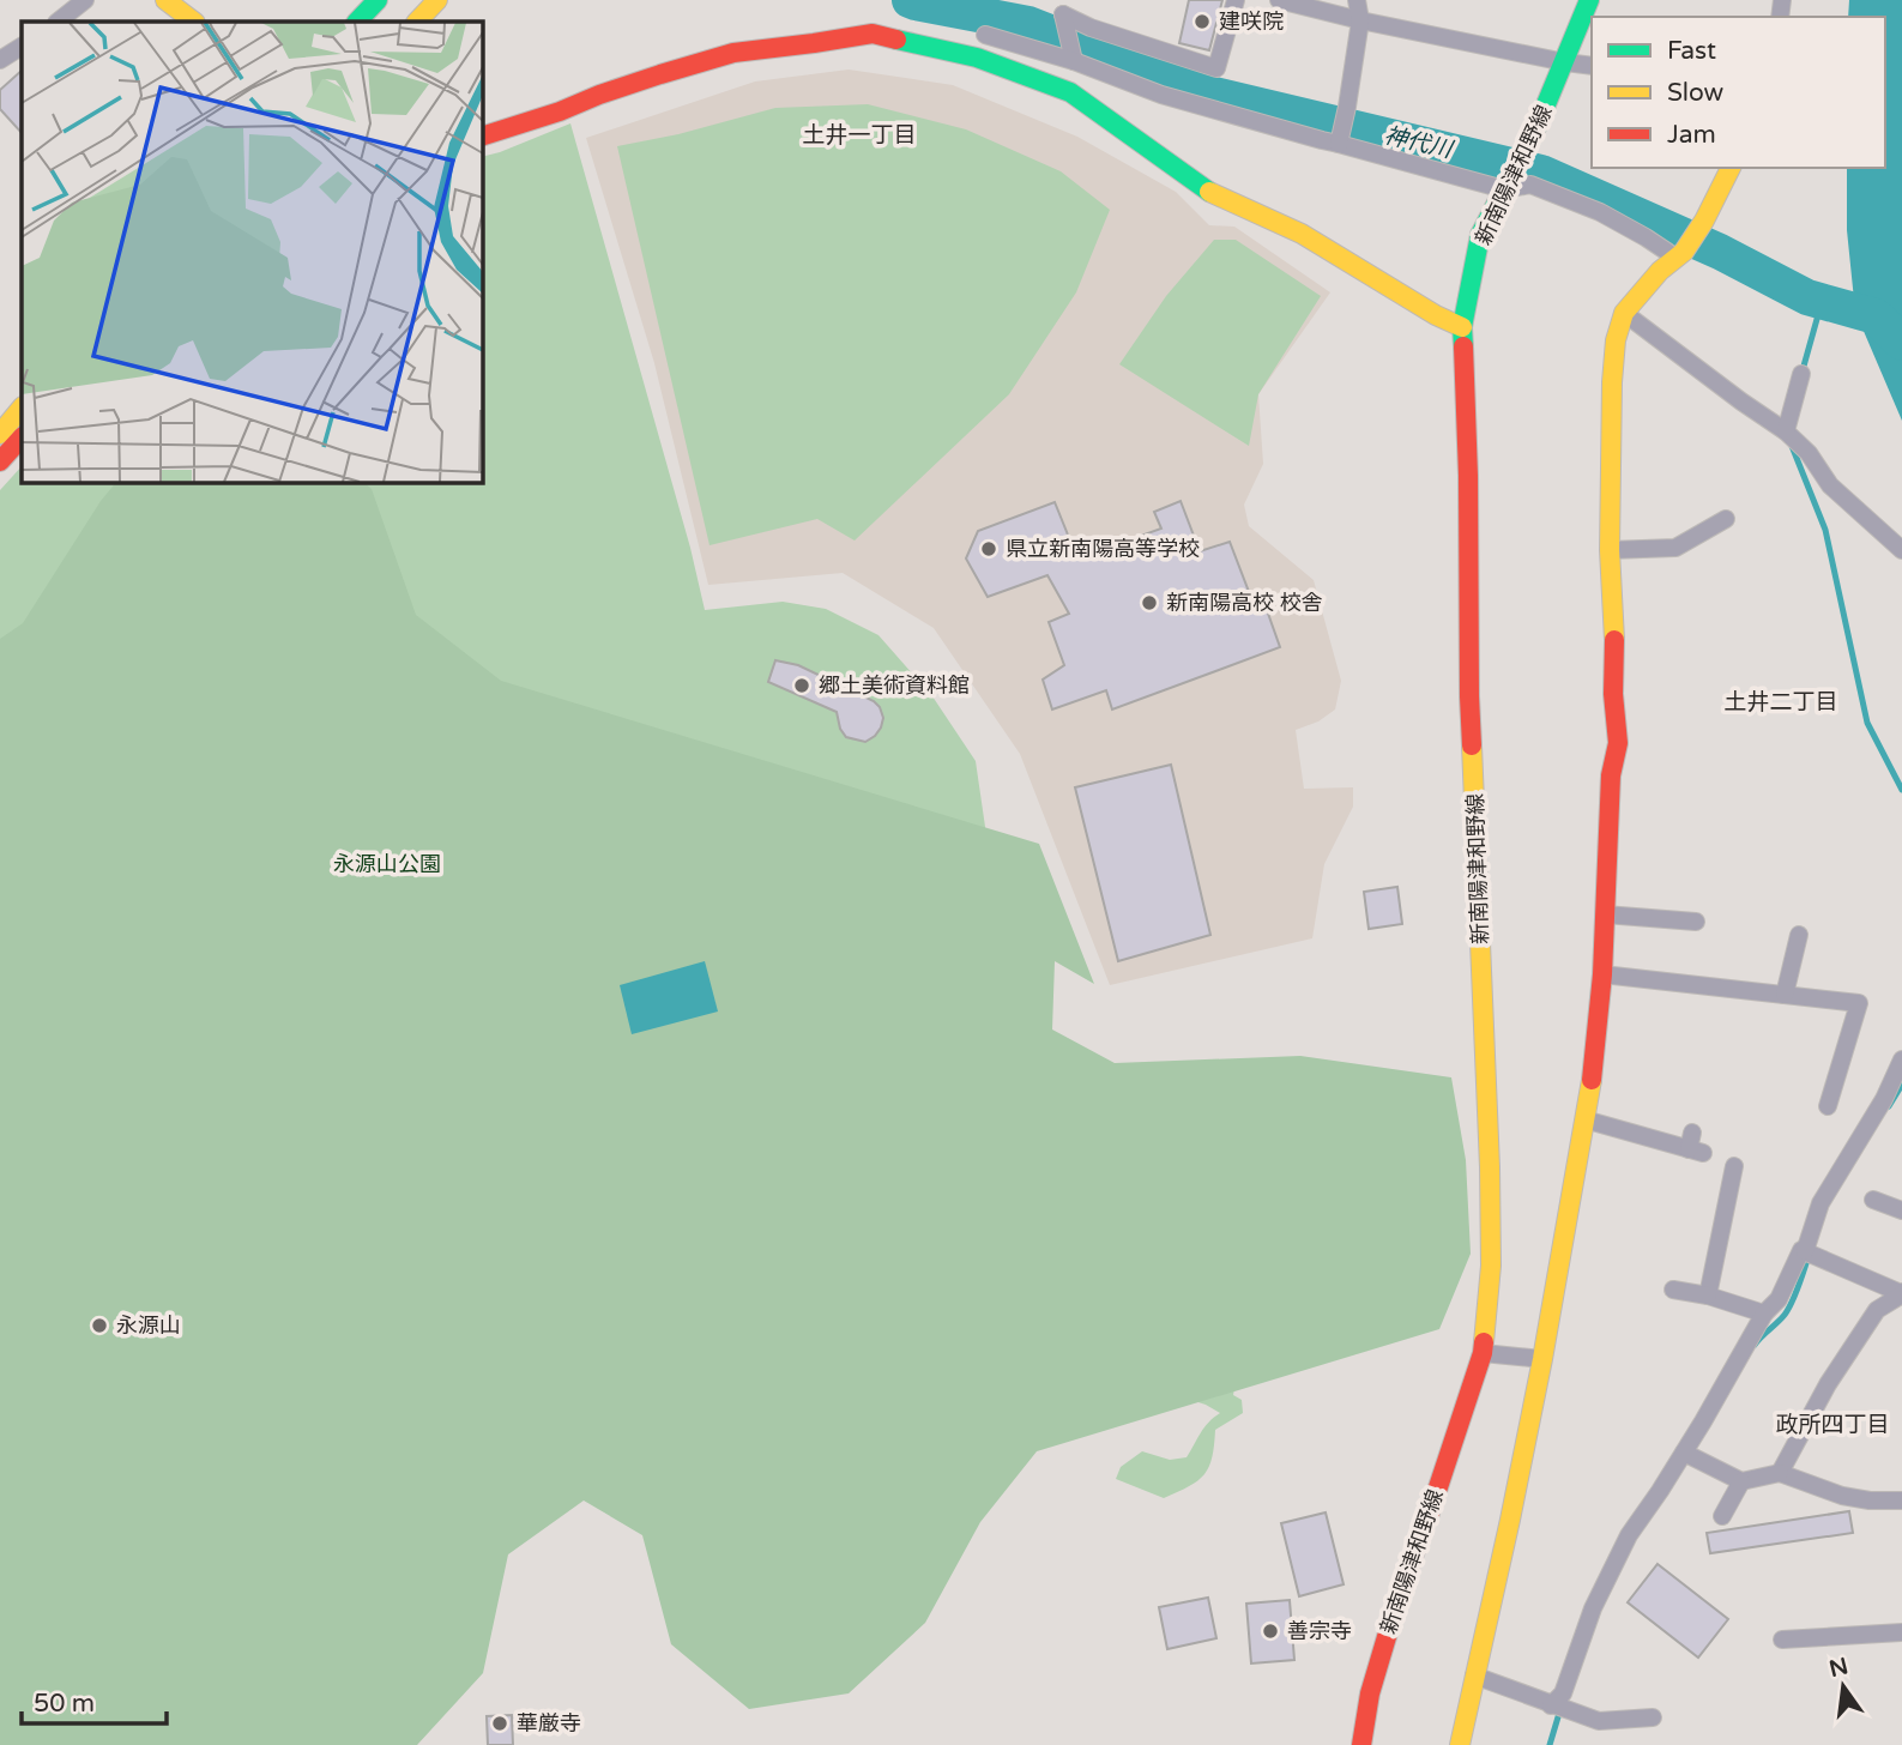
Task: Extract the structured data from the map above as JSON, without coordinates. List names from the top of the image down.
{
  "streets": {
    "main road": ["新南陽津和野線"]
  },
  "districts": ["土井一丁目", "土井二丁目", "政所四丁目"],
  "water": ["神代川"],
  "parks": ["永源山公園"],
  "places": [
    "建咲院",
    "県立新南陽高等学校",
    "新南陽高校 校舎",
    "郷土美術資料館",
    "永源山",
    "善宗寺",
    "華厳寺"
  ],
  "legend": ["Fast", "Slow", "Jam"],
  "scale_bar": "50 m",
  "north": "top"
}
